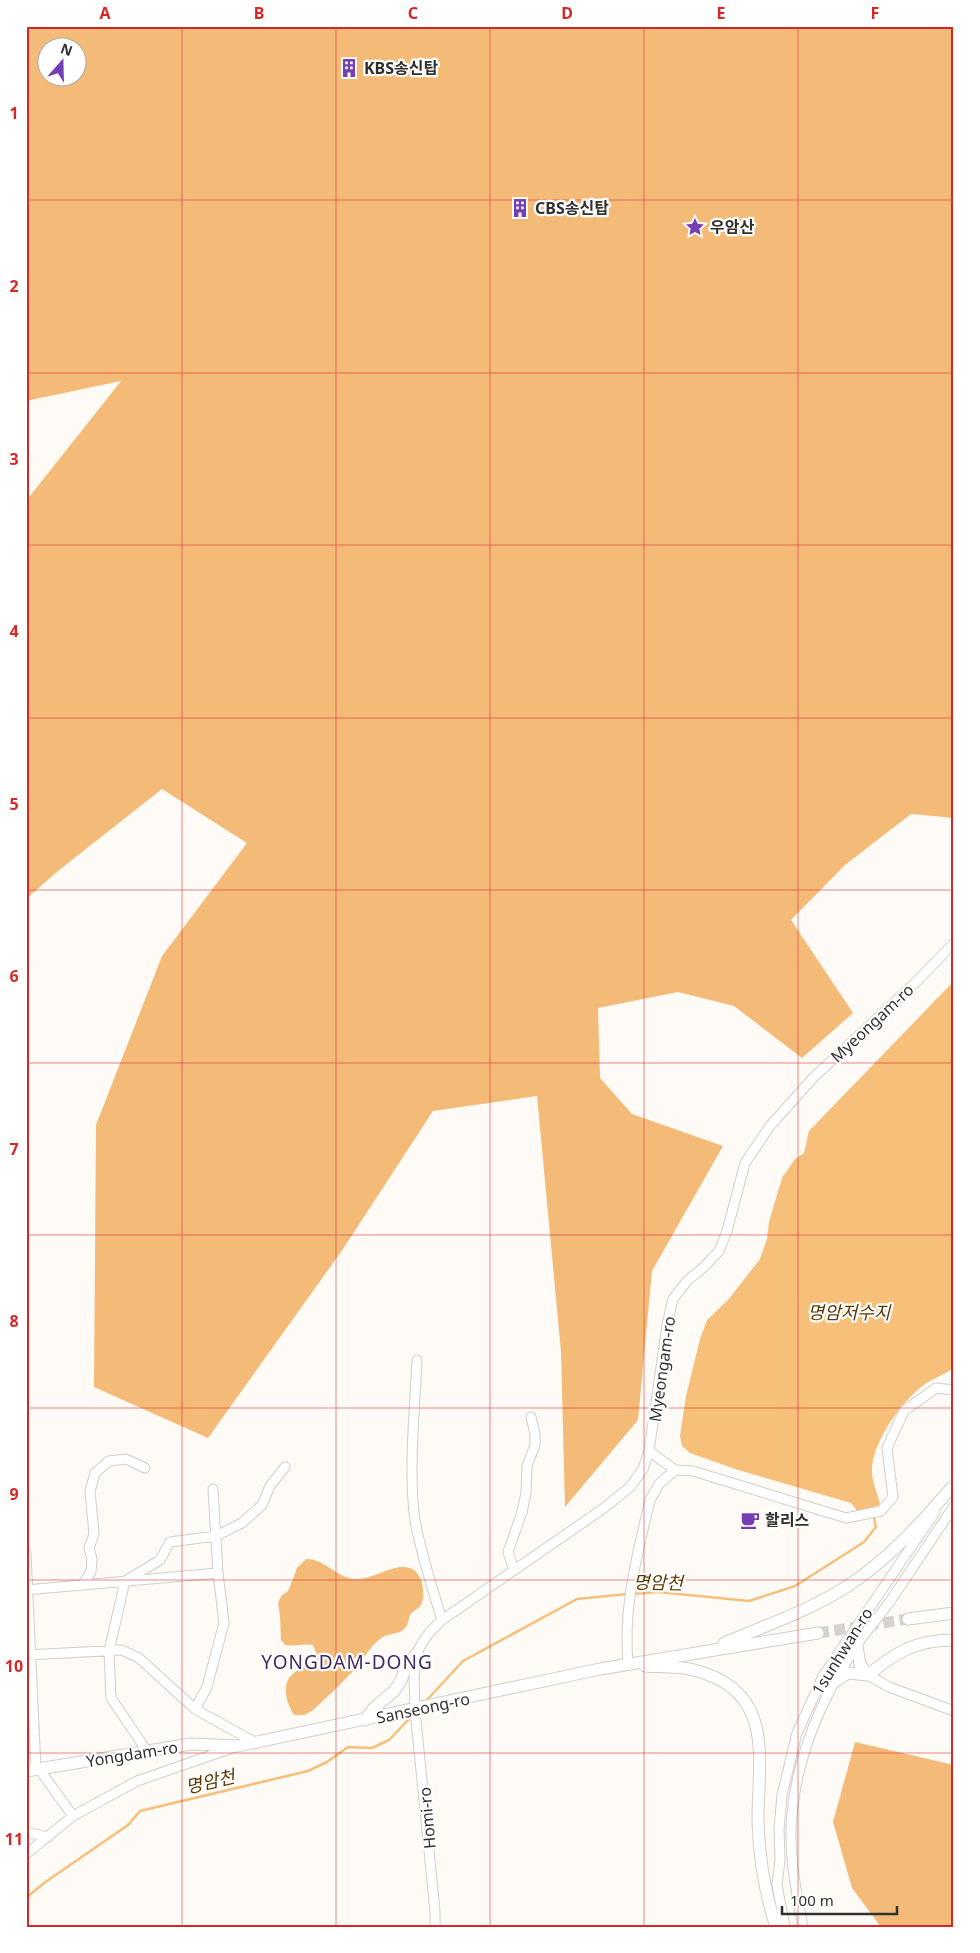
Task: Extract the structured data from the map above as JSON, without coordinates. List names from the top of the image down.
{
  "streets": {
    "main road": ["Sanseong-ro", "Yongdam-ro"],
    "street": ["Myeongam-ro", "1sunhwan-ro", "Homi-ro"]
  },
  "crossings": [
    ["Myeongam-ro", "Sanseong-ro"],
    ["Myeongam-ro", "Homi-ro"],
    ["Sanseong-ro", "Yongdam-ro"],
    ["Sanseong-ro", "Homi-ro"]
  ],
  "districts": ["YONGDAM-DONG"],
  "water": ["명암저수지", "명암천"],
  "places": {
    "building": ["KBS송신탑", "CBS송신탑"],
    "place": ["우암산"],
    "cafe": ["할리스"]
  },
  "scale_bar": "100 m",
  "north": "top",
  "grid": {
    "columns": [
      "A",
      "B",
      "C",
      "D",
      "E",
      "F"
    ],
    "rows": [
      "1",
      "2",
      "3",
      "4",
      "5",
      "6",
      "7",
      "8",
      "9",
      "10",
      "11"
    ]
  }
}
